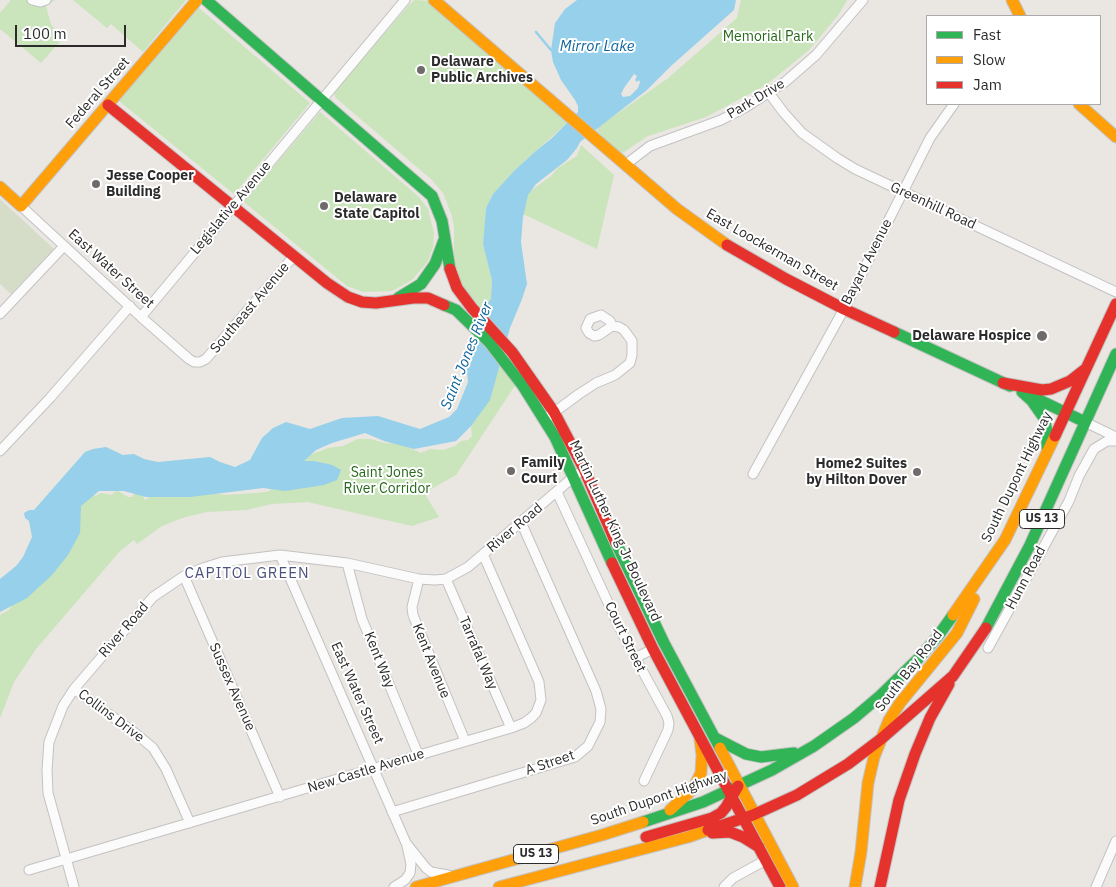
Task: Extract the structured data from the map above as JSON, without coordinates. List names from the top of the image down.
{
  "streets": {
    "main road": [
      "Federal Street",
      "East Loockerman Street",
      "East Water Street",
      "South Dupont Highway",
      "US 13",
      "Martin Luther King Jr Boulevard",
      "South Bay Road"
    ],
    "street": [
      "Park Drive",
      "Greenhill Road",
      "Legislative Avenue",
      "Bayard Avenue",
      "Southeast Avenue",
      "River Road",
      "Hunn Road",
      "Court Street",
      "Tarrafal Way",
      "Kent Way",
      "Kent Avenue",
      "Sussex Avenue",
      "Collins Drive",
      "A Street",
      "New Castle Avenue"
    ]
  },
  "crossings": [
    ["Federal Street", "East Water Street"],
    ["Federal Street", "Martin Luther King Jr Boulevard"],
    ["Park Drive", "Greenhill Road"],
    ["Park Drive", "East Loockerman Street"],
    ["Greenhill Road", "Bayard Avenue"],
    ["Legislative Avenue", "East Water Street"],
    ["Legislative Avenue", "Martin Luther King Jr Boulevard"],
    ["East Loockerman Street", "Bayard Avenue"],
    ["East Loockerman Street", "South Dupont Highway"],
    ["East Loockerman Street", "US 13"],
    ["East Water Street", "Southeast Avenue"],
    ["East Water Street", "South Dupont Highway"],
    ["East Water Street", "River Road"],
    ["East Water Street", "A Street"],
    ["East Water Street", "New Castle Avenue"],
    ["Southeast Avenue", "Martin Luther King Jr Boulevard"],
    ["South Dupont Highway", "Martin Luther King Jr Boulevard"],
    ["South Dupont Highway", "South Bay Road"],
    ["US 13", "South Bay Road"],
    ["River Road", "Martin Luther King Jr Boulevard"],
    ["River Road", "Court Street"],
    ["River Road", "Tarrafal Way"],
    ["River Road", "Kent Way"],
    ["River Road", "Kent Avenue"],
    ["River Road", "Sussex Avenue"],
    ["River Road", "Collins Drive"],
    ["River Road", "A Street"],
    ["River Road", "New Castle Avenue"],
    ["Tarrafal Way", "New Castle Avenue"],
    ["Kent Way", "New Castle Avenue"],
    ["Kent Avenue", "New Castle Avenue"],
    ["Sussex Avenue", "New Castle Avenue"],
    ["Collins Drive", "New Castle Avenue"]
  ],
  "districts": ["CAPITOL GREEN"],
  "water": ["Mirror Lake", "Saint Jones River"],
  "parks": ["Memorial Park", "Saint Jones River Corridor"],
  "places": [
    "Delaware Public Archives",
    "Jesse Cooper Building",
    "Delaware State Capitol",
    "Delaware Hospice",
    "Family Court",
    "Home2 Suites by Hilton Dover"
  ],
  "legend": ["Fast", "Slow", "Jam"],
  "scale_bar": "100 m"
}
